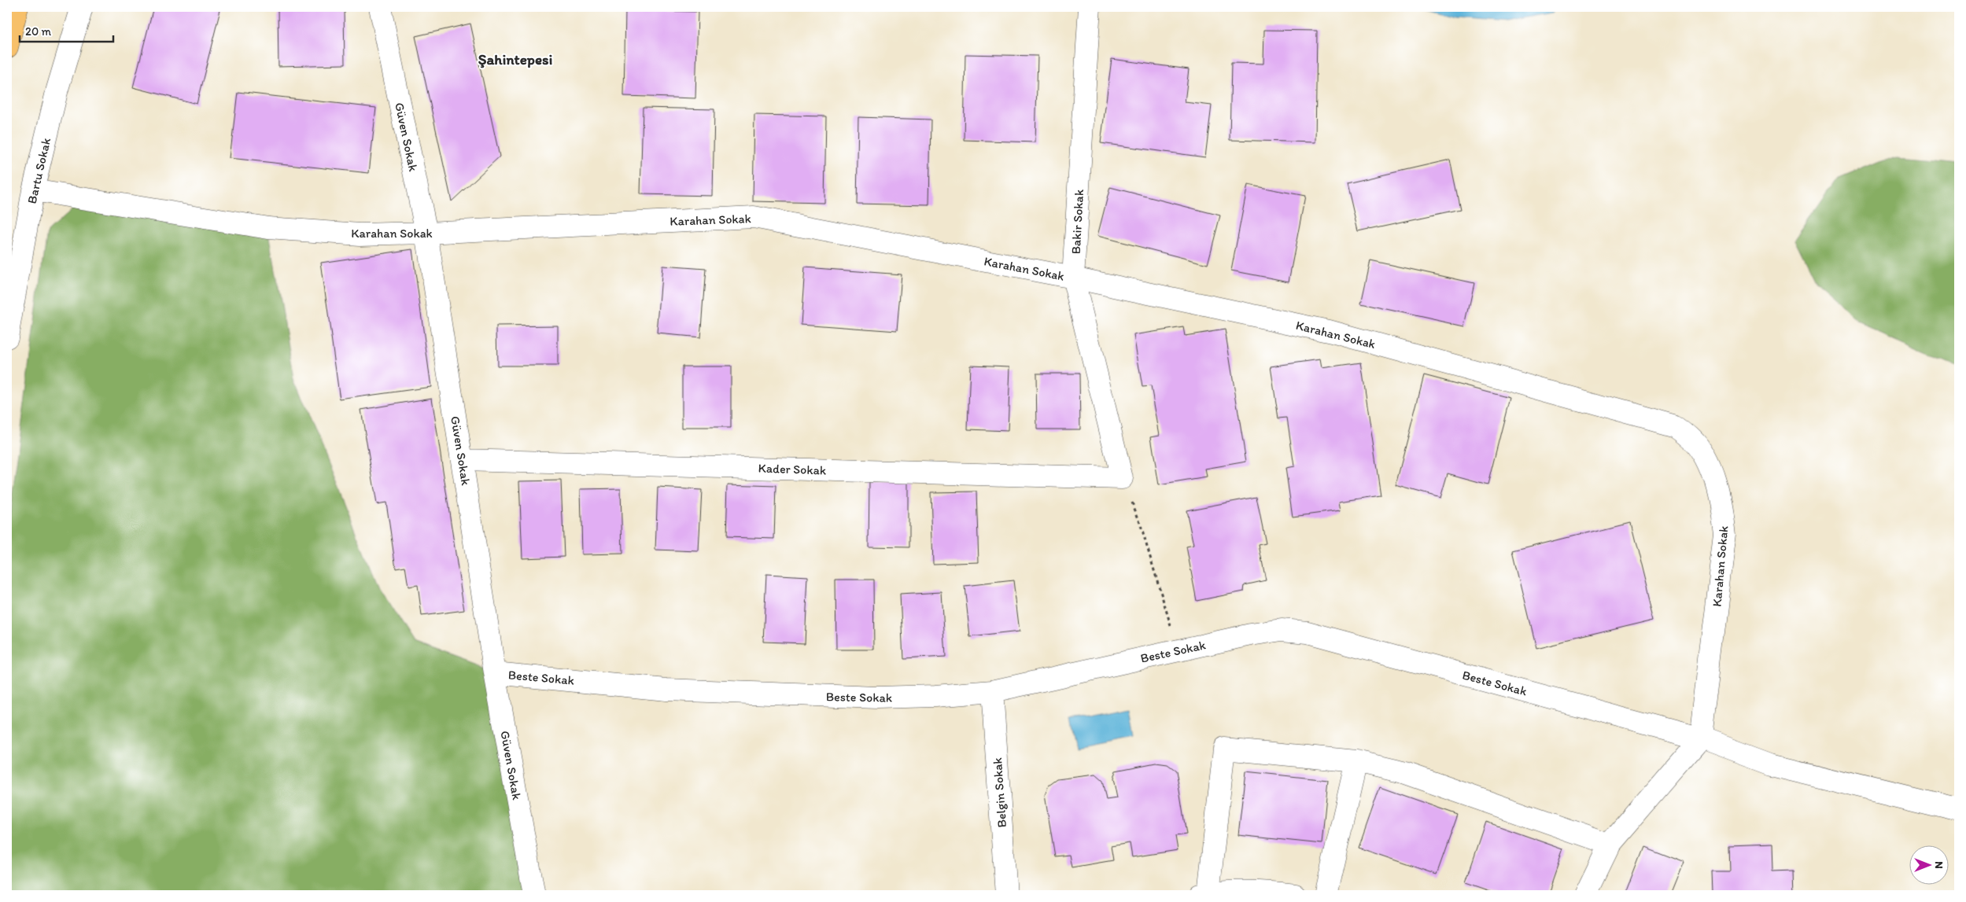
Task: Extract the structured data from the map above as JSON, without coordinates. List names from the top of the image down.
{
  "streets": {
    "street": [
      "Güven Sokak",
      "Bartu Sokak",
      "Karahan Sokak",
      "Bakir Sokak",
      "Kader Sokak",
      "Beste Sokak",
      "Belgin Sokak"
    ]
  },
  "crossings": [
    ["Güven Sokak", "Karahan Sokak"],
    ["Güven Sokak", "Kader Sokak"],
    ["Güven Sokak", "Beste Sokak"],
    ["Bartu Sokak", "Karahan Sokak"],
    ["Karahan Sokak", "Bakir Sokak"],
    ["Karahan Sokak", "Beste Sokak"],
    ["Bakir Sokak", "Kader Sokak"],
    ["Beste Sokak", "Belgin Sokak"]
  ],
  "districts": ["Şahintepesi"],
  "scale_bar": "20 m",
  "north": "right"
}
